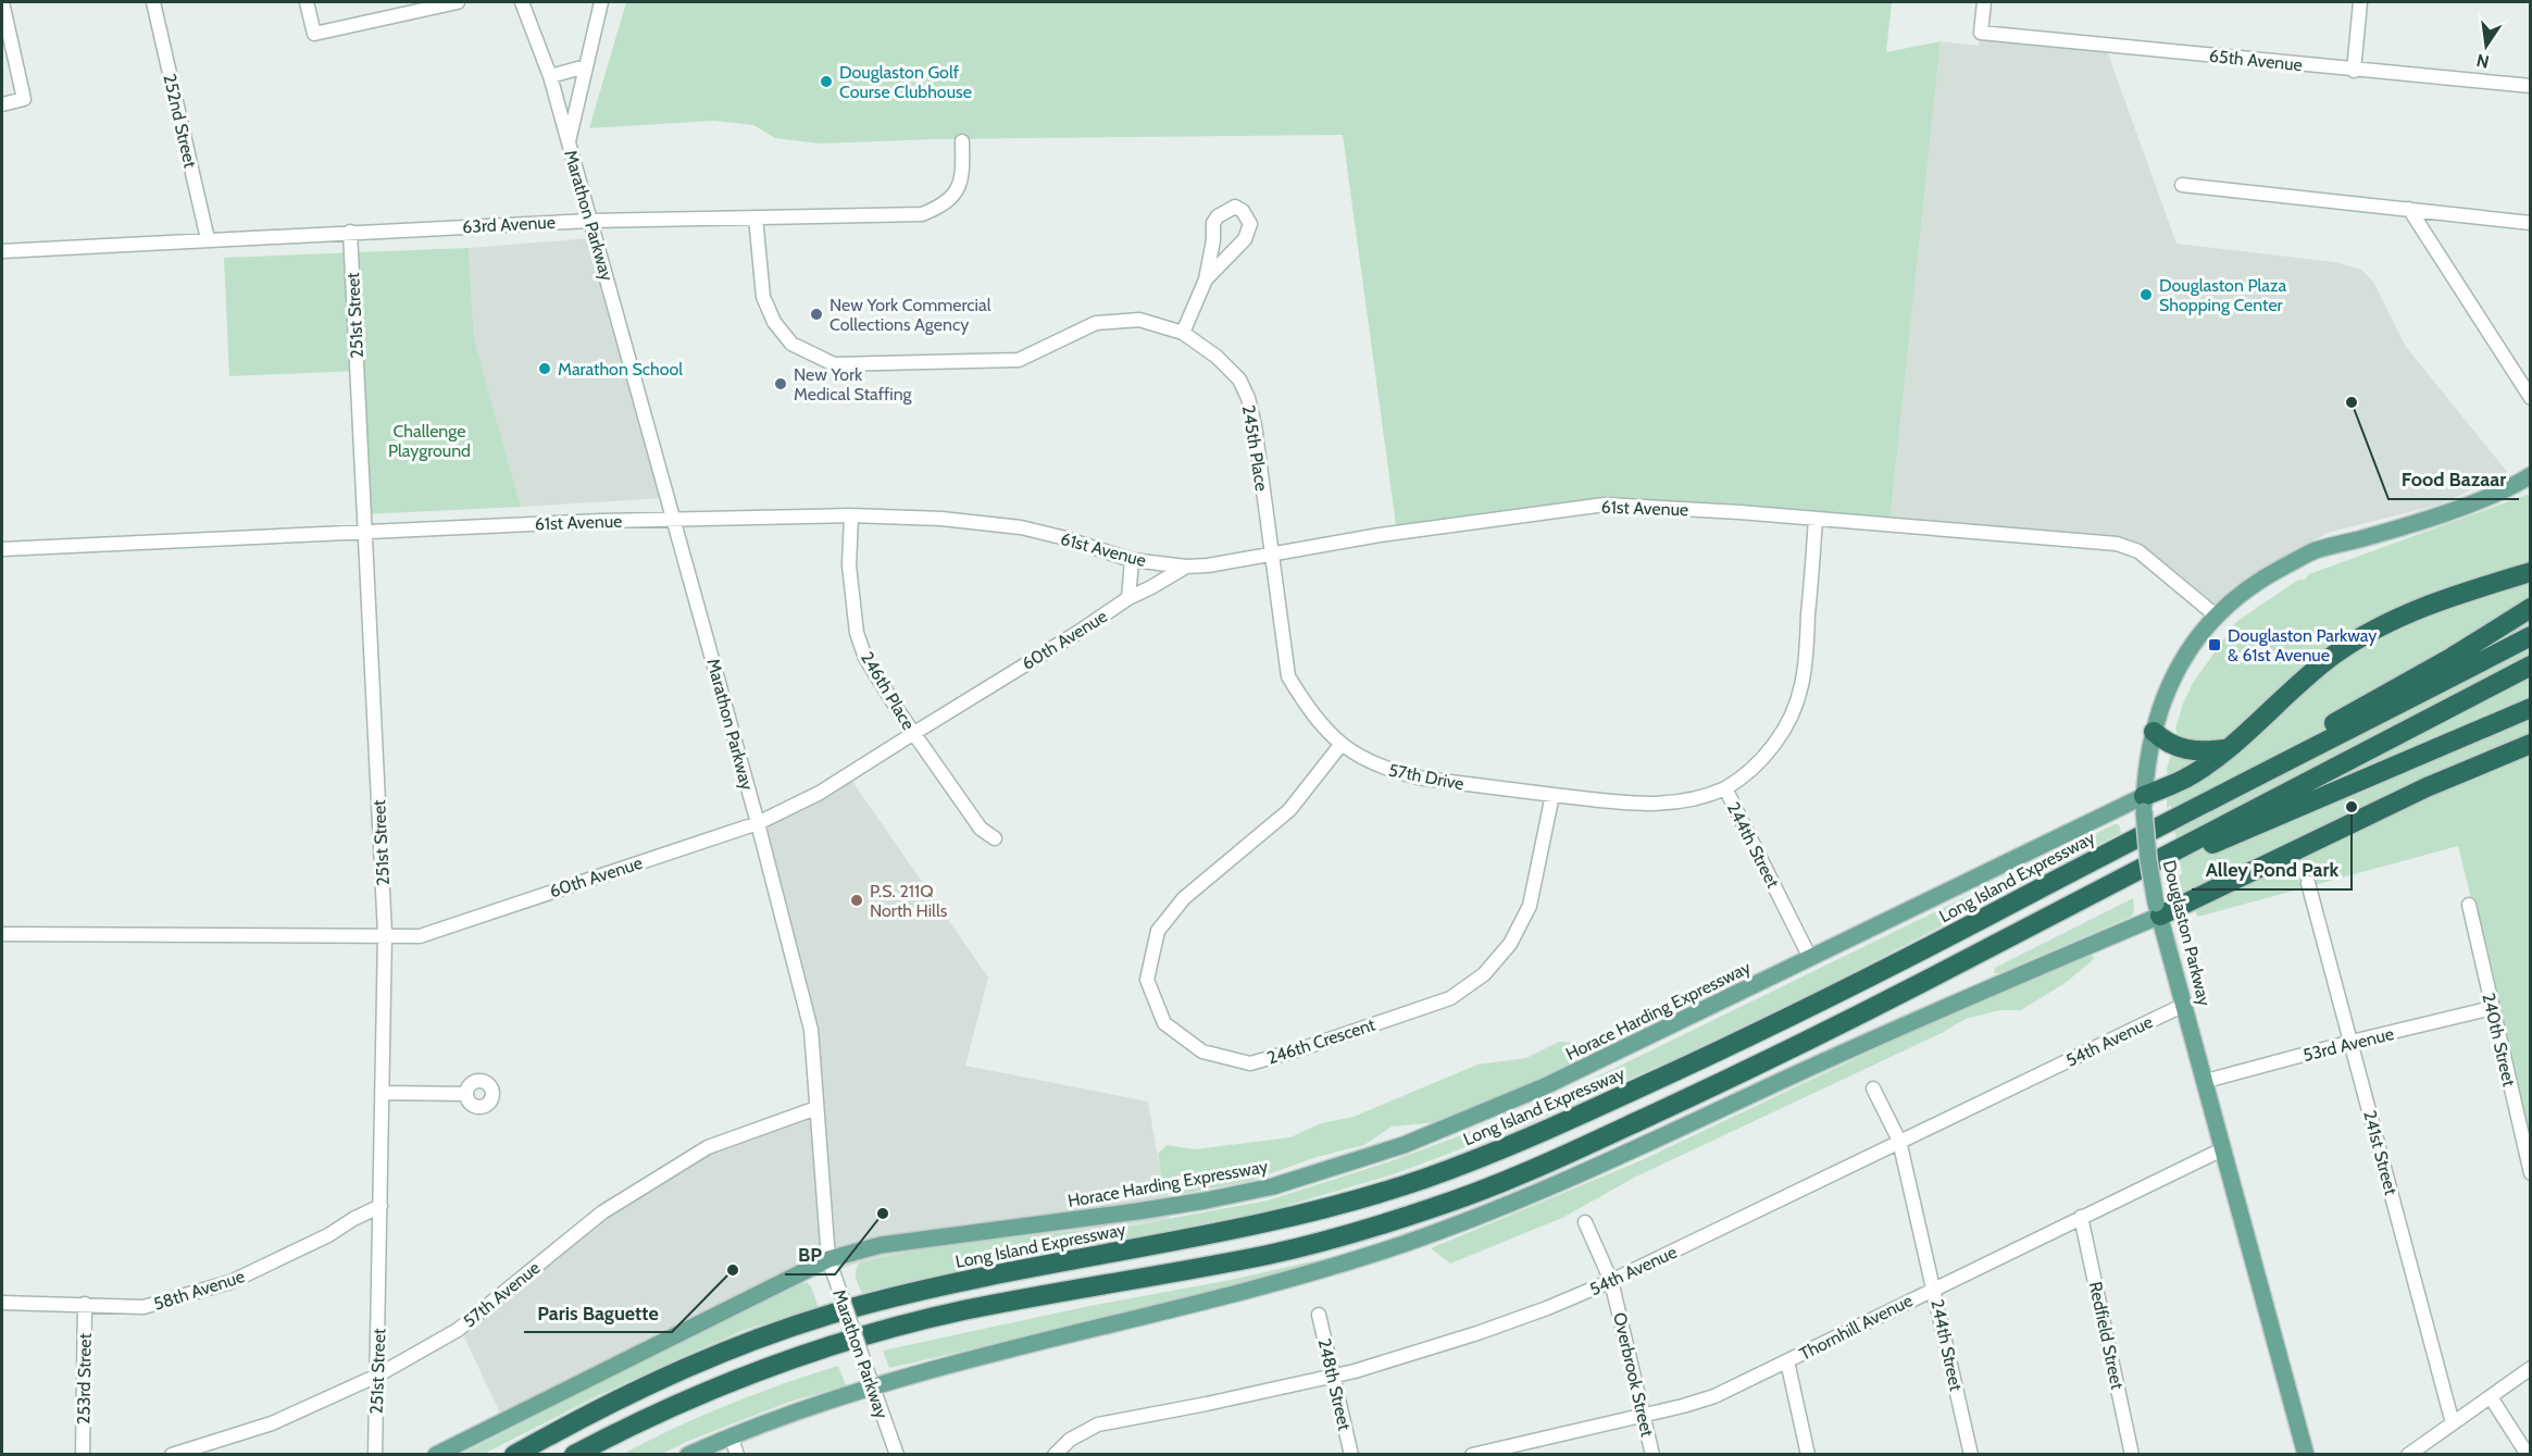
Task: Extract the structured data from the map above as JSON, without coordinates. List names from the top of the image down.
{
  "streets": {
    "highway": ["Long Island Expressway"],
    "main road": ["Douglaston Parkway", "Horace Harding Expressway"],
    "street": [
      "65th Avenue",
      "252nd Street",
      "Marathon Parkway",
      "63rd Avenue",
      "251st Street",
      "245th Place",
      "61st Avenue",
      "60th Avenue",
      "246th Place",
      "57th Drive",
      "244th Street",
      "240th Street",
      "246th Crescent",
      "54th Avenue",
      "53rd Avenue",
      "241st Street",
      "58th Avenue",
      "57th Avenue",
      "Thornhill Avenue",
      "Redfield Street",
      "Overbrook Street",
      "253rd Street",
      "248th Street"
    ]
  },
  "crossings": [
    ["252nd Street", "63rd Avenue"],
    ["Marathon Parkway", "63rd Avenue"],
    ["Marathon Parkway", "61st Avenue"],
    ["Marathon Parkway", "60th Avenue"],
    ["Marathon Parkway", "Horace Harding Expressway"],
    ["Marathon Parkway", "57th Avenue"],
    ["63rd Avenue", "251st Street"],
    ["63rd Avenue", "245th Place"],
    ["251st Street", "61st Avenue"],
    ["251st Street", "60th Avenue"],
    ["251st Street", "58th Avenue"],
    ["251st Street", "57th Avenue"],
    ["245th Place", "61st Avenue"],
    ["245th Place", "57th Drive"],
    ["61st Avenue", "60th Avenue"],
    ["61st Avenue", "246th Place"],
    ["61st Avenue", "57th Drive"],
    ["61st Avenue", "244th Street"],
    ["61st Avenue", "Douglaston Parkway"],
    ["60th Avenue", "246th Place"],
    ["57th Drive", "244th Street"],
    ["57th Drive", "246th Crescent"],
    ["244th Street", "Horace Harding Expressway"],
    ["244th Street", "54th Avenue"],
    ["244th Street", "Thornhill Avenue"],
    ["Douglaston Parkway", "Horace Harding Expressway"],
    ["Douglaston Parkway", "54th Avenue"],
    ["Douglaston Parkway", "53rd Avenue"],
    ["Douglaston Parkway", "Thornhill Avenue"],
    ["240th Street", "53rd Avenue"],
    ["54th Avenue", "Overbrook Street"],
    ["54th Avenue", "248th Street"],
    ["53rd Avenue", "241st Street"],
    ["58th Avenue", "253rd Street"],
    ["Thornhill Avenue", "Redfield Street"],
    ["Thornhill Avenue", "Overbrook Street"]
  ],
  "parks": ["Challenge Playground"],
  "places": {
    "other": [
      "Douglaston Golf Course Clubhouse",
      "Douglaston Plaza Shopping Center",
      "New York Commercial Collections Agency",
      "Marathon School",
      "New York Medical Staffing",
      "Food Bazaar",
      "Alley Pond Park",
      "P.S. 211Q North Hills",
      "BP",
      "Paris Baguette"
    ],
    "transit": ["Douglaston Parkway & 61st Avenue"]
  },
  "north": "bottom"
}
